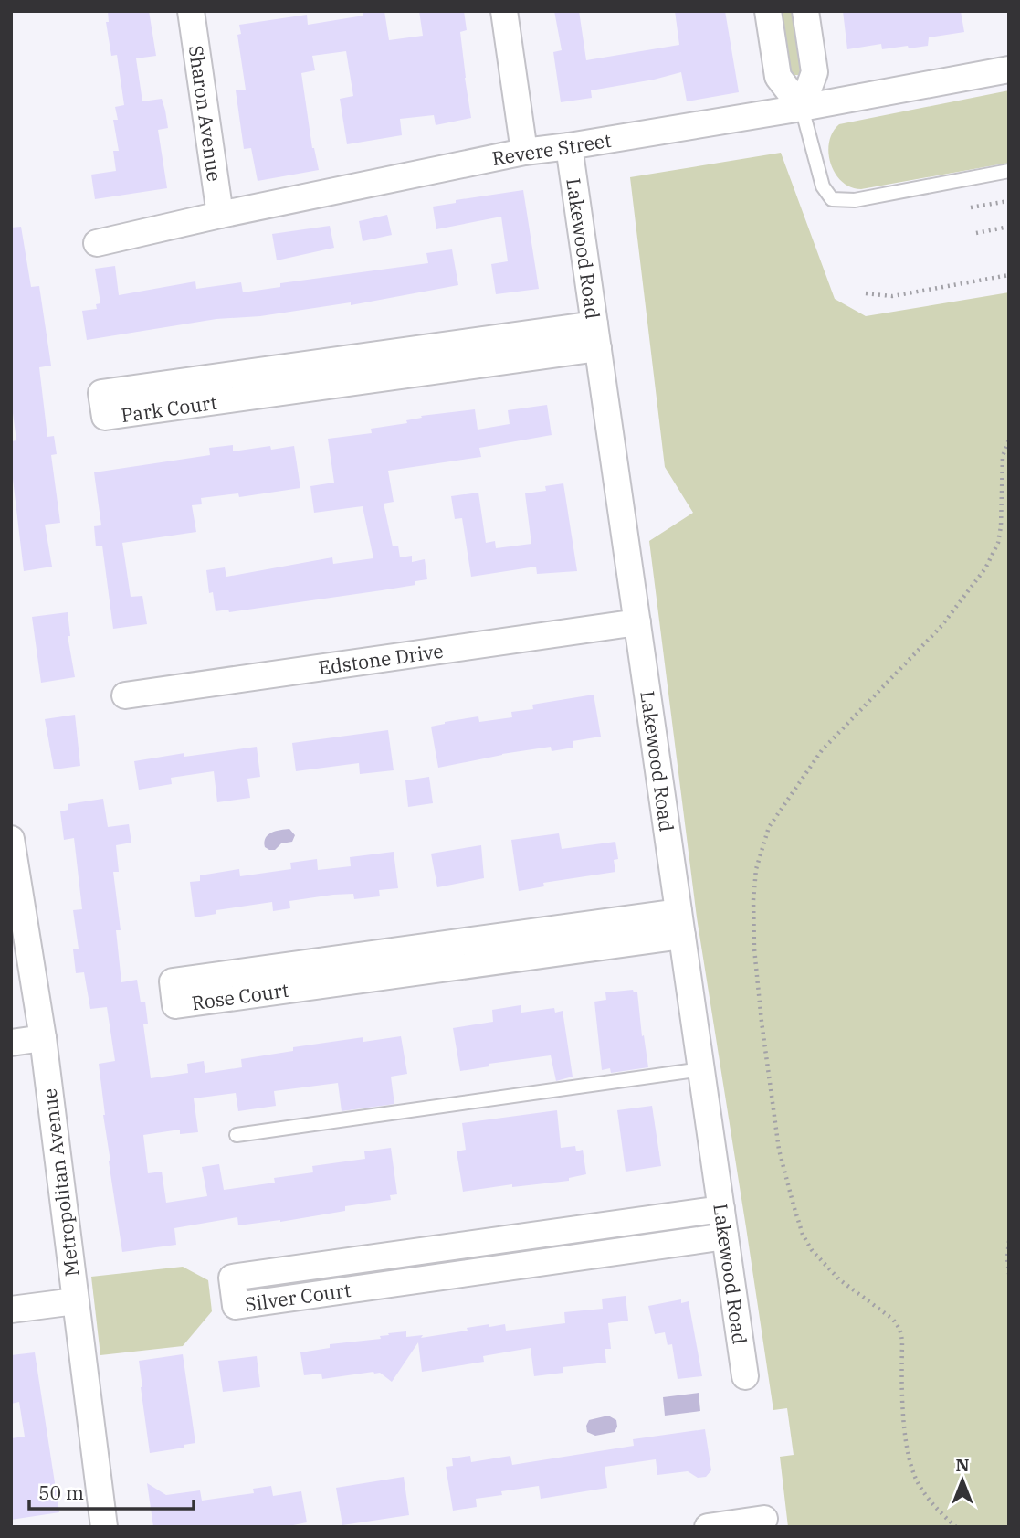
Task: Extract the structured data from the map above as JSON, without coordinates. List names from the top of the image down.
{
  "streets": {
    "street": [
      "Sharon Avenue",
      "Revere Street",
      "Lakewood Road",
      "Park Court",
      "Edstone Drive",
      "Rose Court",
      "Metropolitan Avenue",
      "Silver Court"
    ]
  },
  "crossings": [
    ["Sharon Avenue", "Revere Street"],
    ["Revere Street", "Lakewood Road"],
    ["Lakewood Road", "Park Court"],
    ["Lakewood Road", "Edstone Drive"],
    ["Lakewood Road", "Rose Court"],
    ["Lakewood Road", "Silver Court"]
  ],
  "scale_bar": "50 m",
  "north": "top"
}
